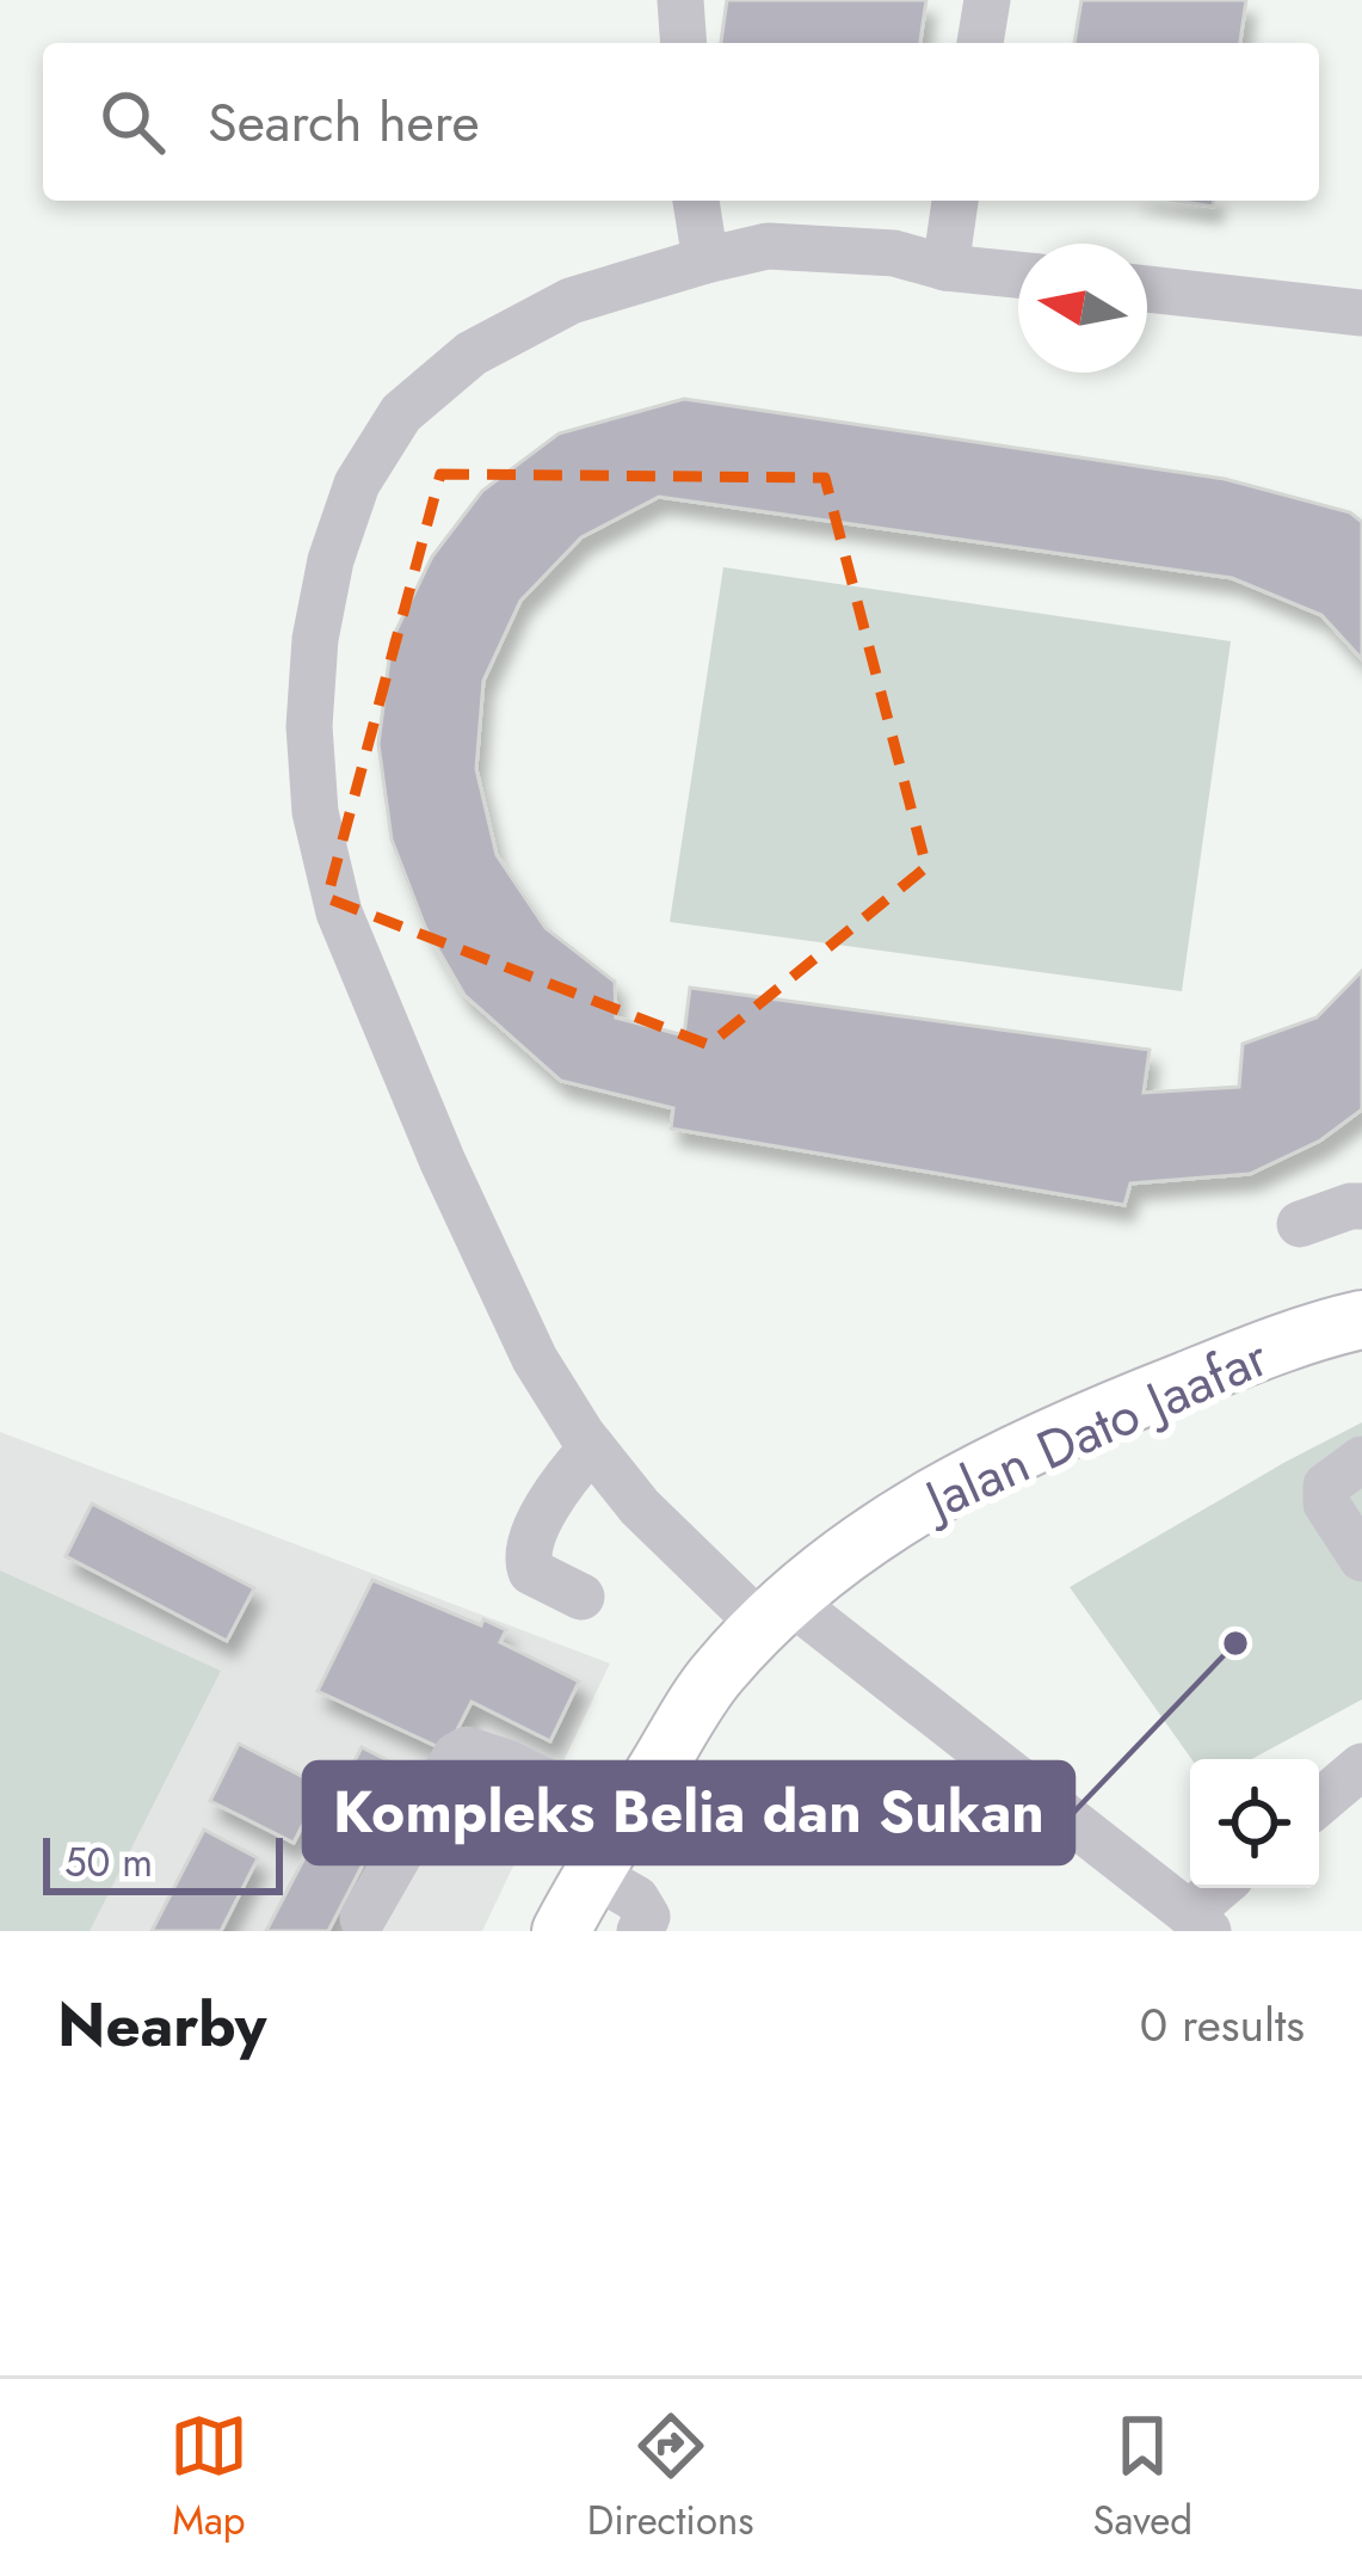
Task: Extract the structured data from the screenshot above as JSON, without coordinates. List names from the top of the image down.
{
  "streets": {
    "main road": ["Jalan Dato Jaafar"]
  },
  "places": ["Kompleks Belia dan Sukan"],
  "scale_bar": "50 m",
  "north": "left",
  "page": {
    "search": "Search here",
    "scale": "50 m",
    "heading": ["Nearby", "0 results"],
    "nav": ["Map", "Directions", "Saved"]
  }
}
